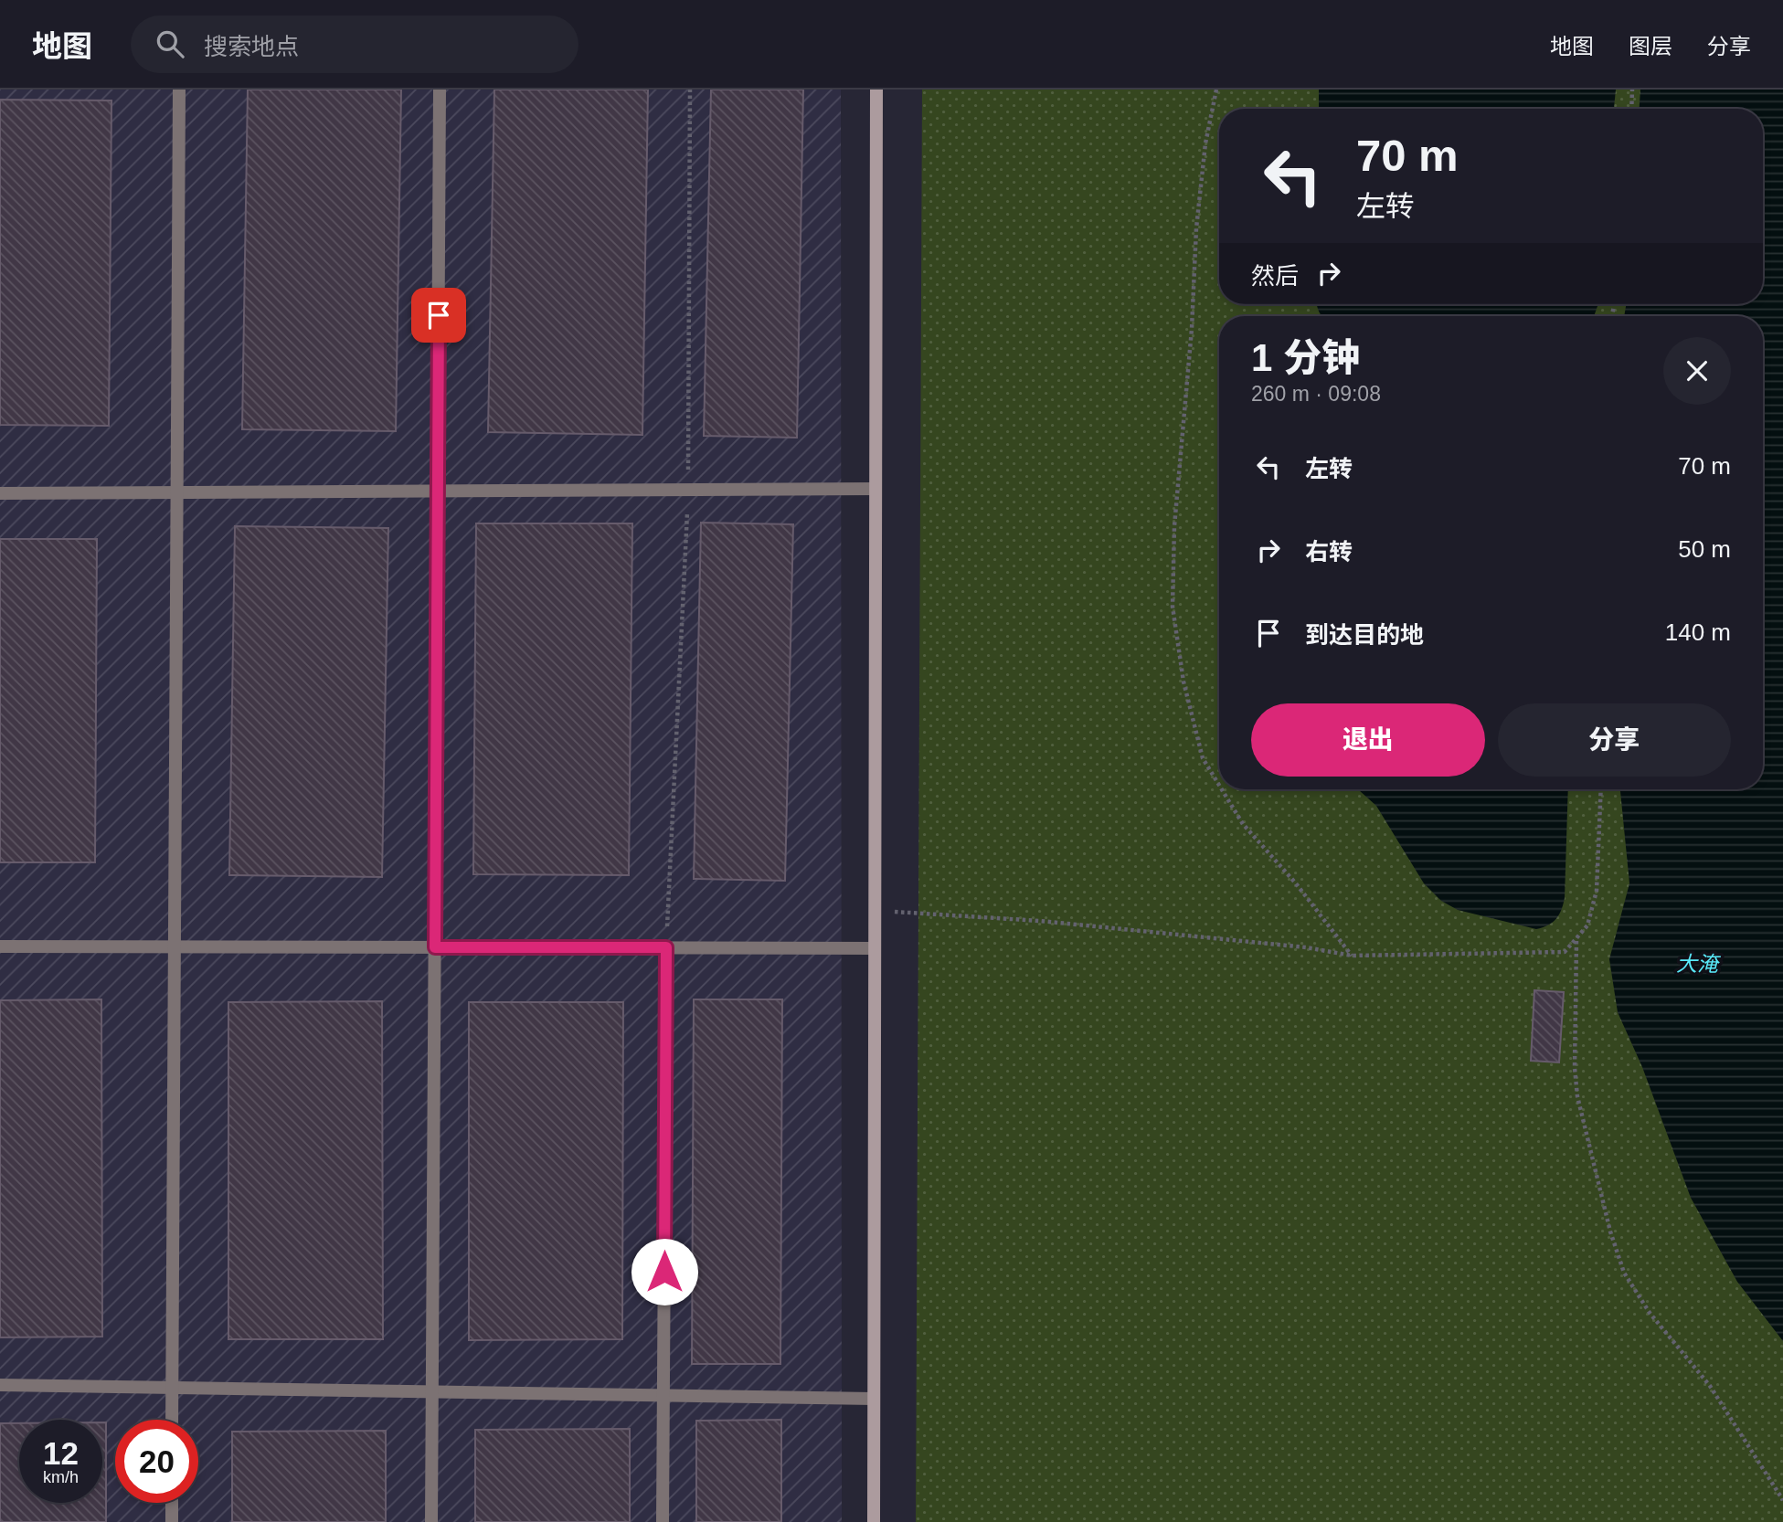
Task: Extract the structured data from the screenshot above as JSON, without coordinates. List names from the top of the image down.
{
  "water": ["大淹"],
  "page": {
    "header": "地图",
    "search": "搜索地点",
    "nav": ["地图", "图层", "分享"],
    "turn": ["70 m", "左转"],
    "then": "然后",
    "heading": ["1 分钟", "260 m · 09:08"],
    "list": [
      {
        "name": "左转",
        "value": "70 m"
      },
      {
        "name": "右转",
        "value": "50 m"
      },
      {
        "name": "到达目的地",
        "value": "140 m"
      }
    ],
    "buttons": ["退出", "分享"],
    "speed": "12 km/h",
    "limit": "20"
  }
}
